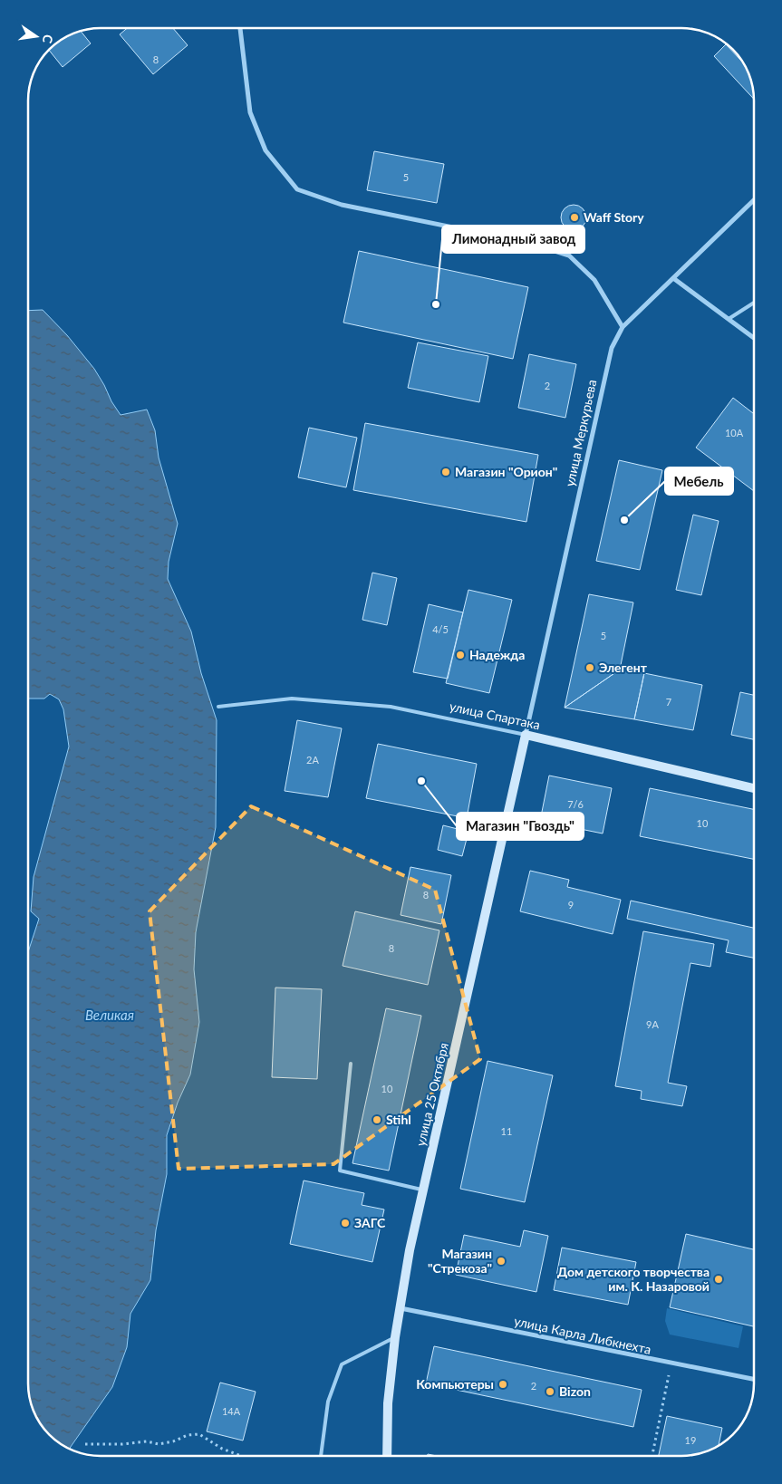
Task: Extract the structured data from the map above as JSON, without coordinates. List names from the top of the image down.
{
  "streets": {
    "street": [
      "улица Меркурьева",
      "улица Спартака",
      "улица 25 Октября",
      "улица Карла Либкнехта"
    ]
  },
  "crossings": [
    ["улица Меркурьева", "улица Спартака"],
    ["улица Меркурьева", "улица 25 Октября"],
    ["улица Спартака", "улица 25 Октября"],
    ["улица 25 Октября", "улица Карла Либкнехта"]
  ],
  "water": ["Великая"],
  "places": [
    "Waff Story",
    "Лимонадный завод",
    "Магазин \"Орион\"",
    "Мебель",
    "Надежда",
    "Элегент",
    "Магазин \"Гвоздь\"",
    "Stihl",
    "ЗАГС",
    "Магазин \"Стрекоза\"",
    "Дом детского творчества им. К. Назаровой",
    "Компьютеры",
    "Bizon"
  ],
  "house_numbers": [
    "8",
    "5",
    "2",
    "10А",
    "4/5",
    "5",
    "7",
    "2А",
    "7/6",
    "10",
    "8",
    "9",
    "8",
    "9А",
    "10",
    "11",
    "2",
    "14А",
    "19"
  ],
  "north": "right"
}
